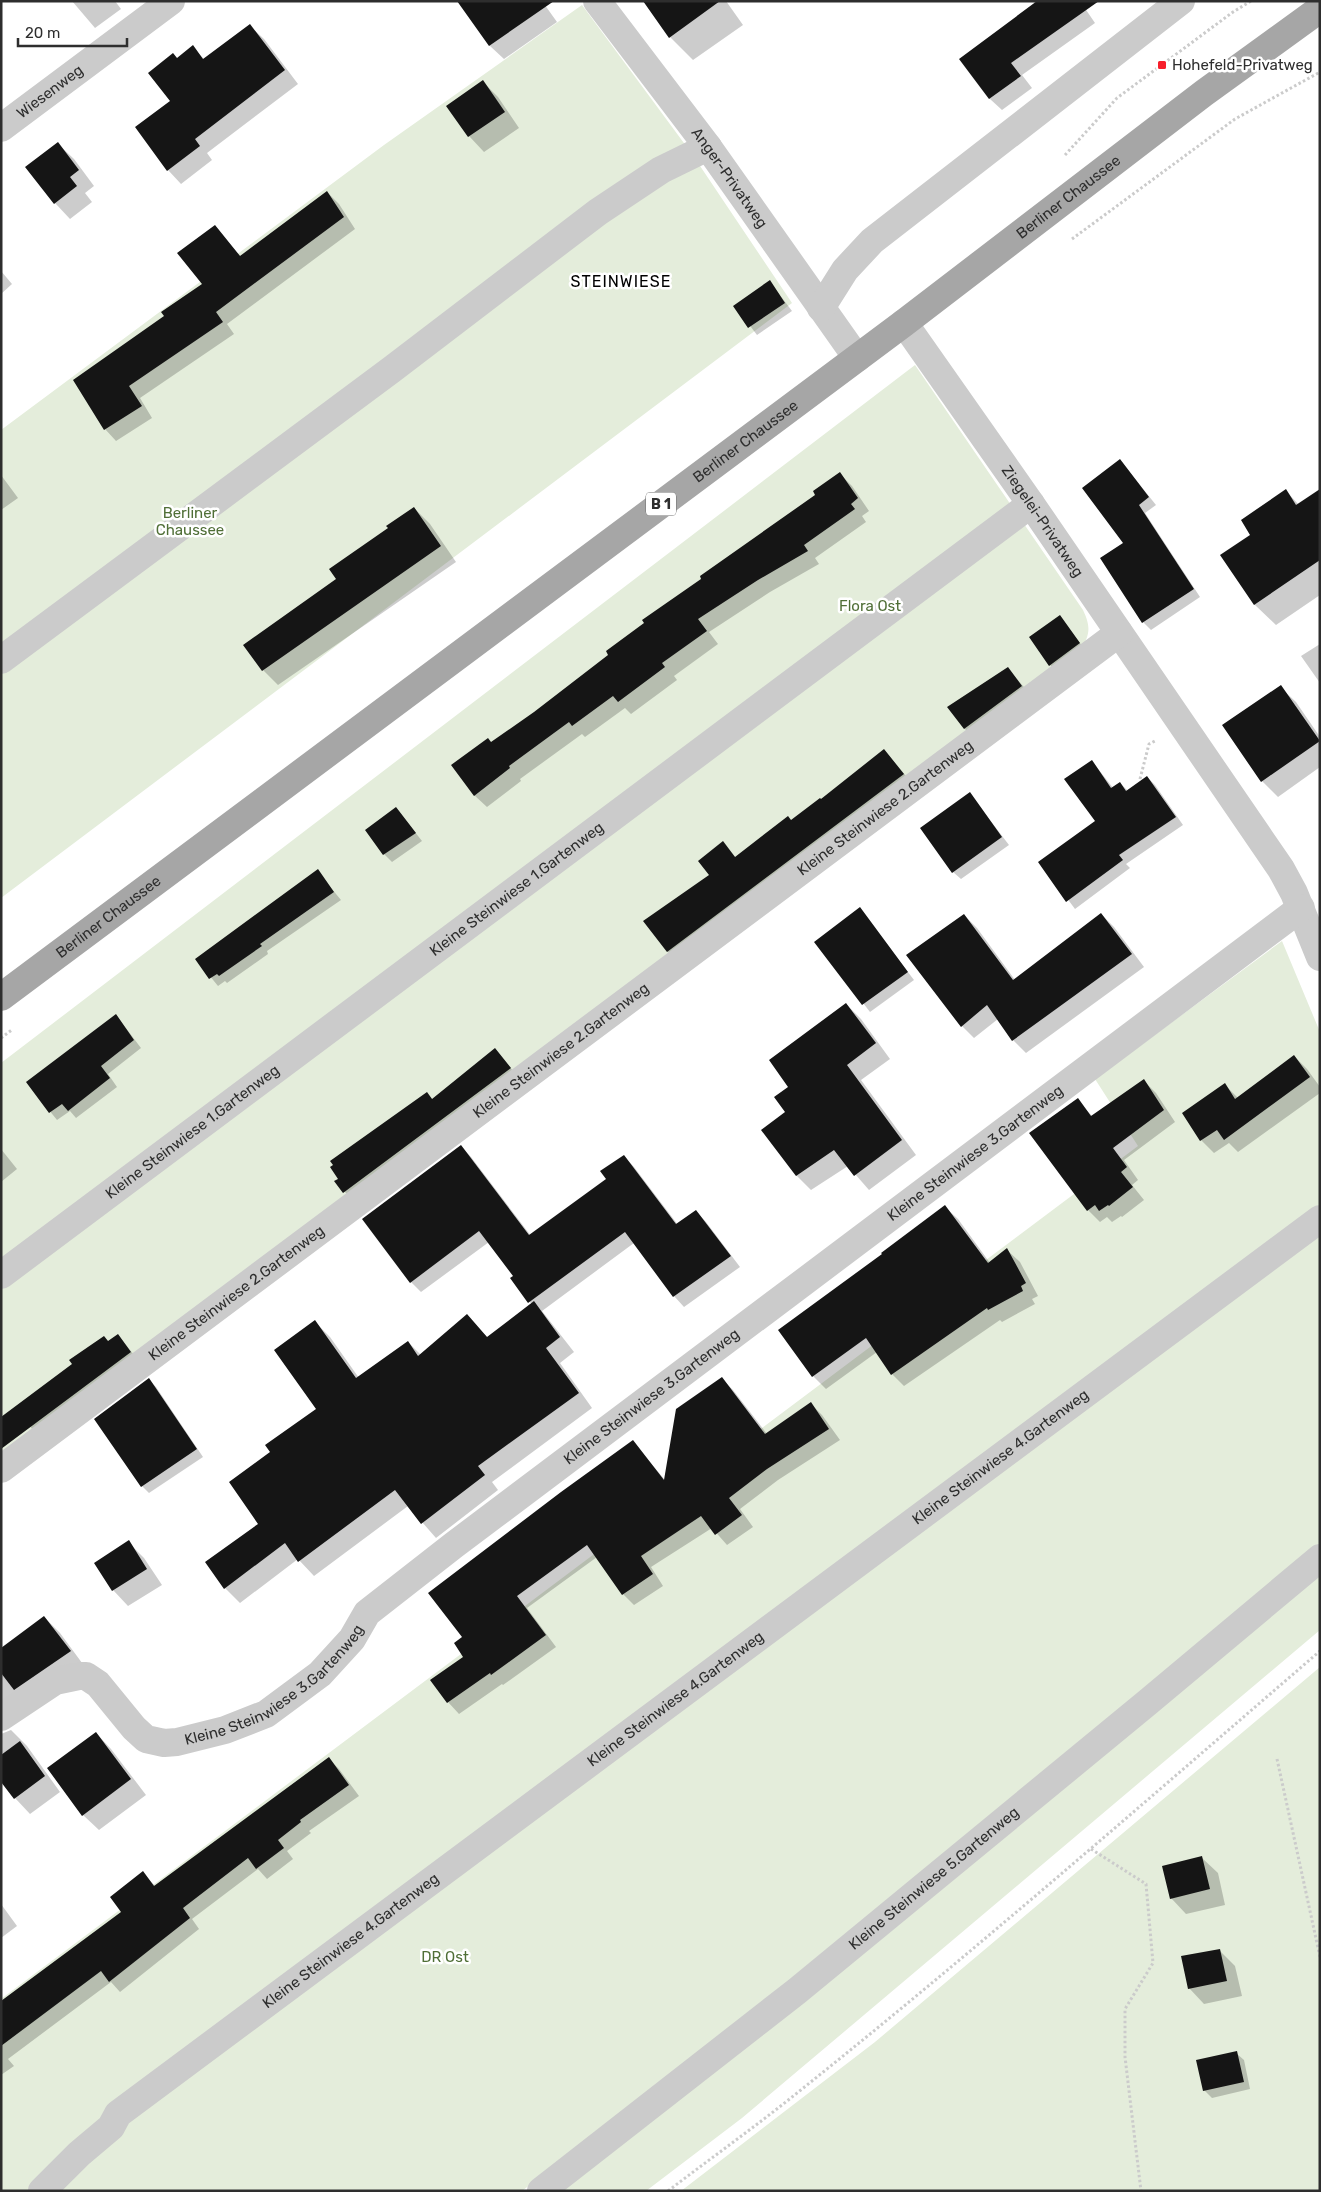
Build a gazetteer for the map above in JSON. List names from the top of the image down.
{
  "streets": {
    "main road": ["Berliner Chaussee", "B 1"],
    "street": [
      "Wiesenweg",
      "Anger-Privatweg",
      "Ziegelei-Privatweg",
      "Kleine Steinwiese 2.Gartenweg",
      "Kleine Steinwiese 1.Gartenweg",
      "Kleine Steinwiese 3.Gartenweg",
      "Kleine Steinwiese 4.Gartenweg",
      "Kleine Steinwiese 5.Gartenweg"
    ]
  },
  "crossings": [
    ["Anger-Privatweg", "Berliner Chaussee"],
    ["Berliner Chaussee", "Ziegelei-Privatweg"],
    ["Ziegelei-Privatweg", "Kleine Steinwiese 2.Gartenweg"],
    ["Ziegelei-Privatweg", "Kleine Steinwiese 1.Gartenweg"],
    ["Ziegelei-Privatweg", "Kleine Steinwiese 3.Gartenweg"]
  ],
  "districts": ["STEINWIESE"],
  "parks": ["Berliner Chaussee", "Flora Ost", "DR Ost"],
  "places": {
    "transit": ["Hohefeld-Privatweg"]
  },
  "scale_bar": "20 m"
}
